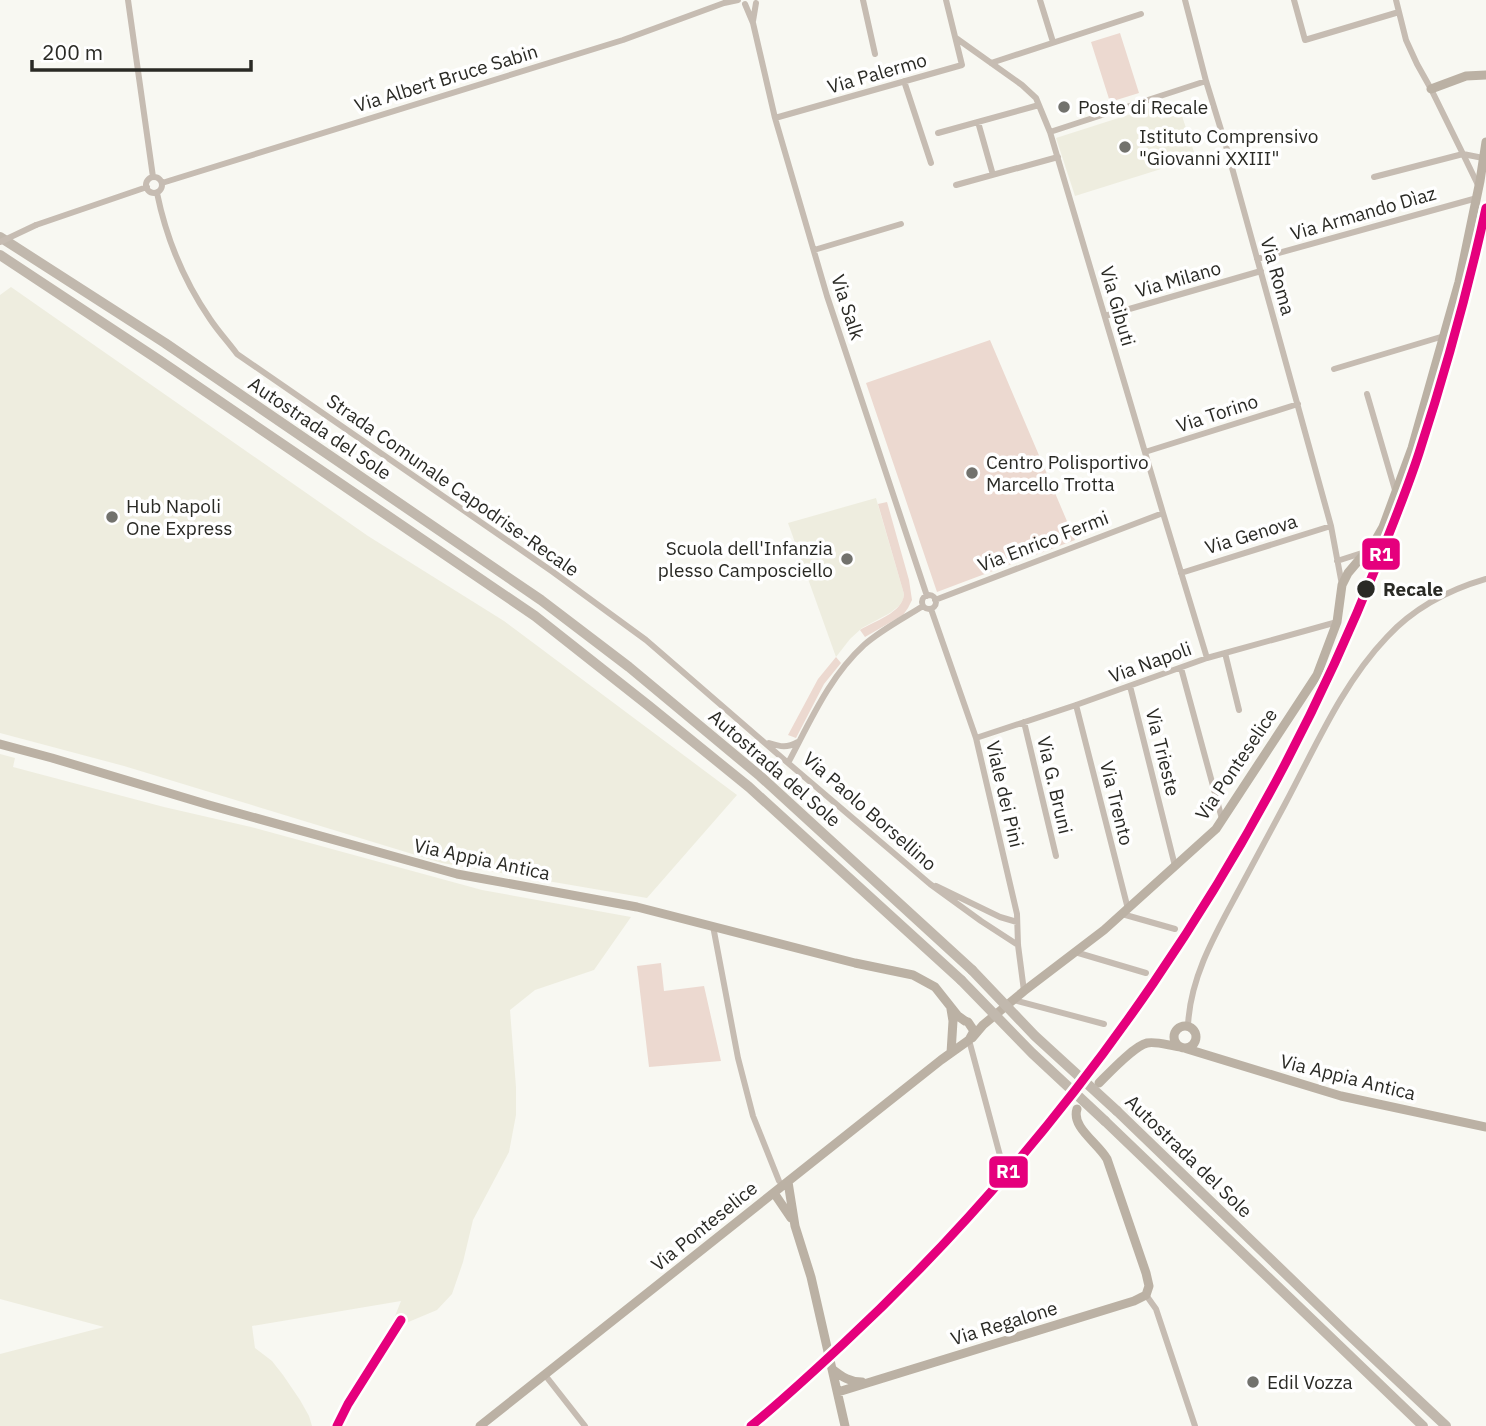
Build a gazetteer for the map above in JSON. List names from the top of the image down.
{
  "streets": {
    "highway": ["Autostrada del Sole"],
    "street": [
      "Via Palermo",
      "Via Albert Bruce Sabin",
      "Via Armando Dìaz",
      "Via Roma",
      "Via Milano",
      "Via Gibuti",
      "Via Salk",
      "Via Torino",
      "Strada Comunale Capodrise-Recale",
      "Via Genova",
      "Via Enrico Fermi",
      "Via Napoli",
      "Via Trieste",
      "Via Ponteselice",
      "Via G. Bruni",
      "Viale dei Pini",
      "Via Trento",
      "Via Paolo Borsellino",
      "Via Appia Antica",
      "Via Regalone"
    ]
  },
  "crossings": [
    ["Via Palermo", "Via Gibuti"],
    ["Via Palermo", "Via Salk"],
    ["Via Albert Bruce Sabin", "Strada Comunale Capodrise-Recale"],
    ["Via Armando Dìaz", "Via Roma"],
    ["Via Armando Dìaz", "Via Ponteselice"],
    ["Via Roma", "Via Milano"],
    ["Via Roma", "Via Torino"],
    ["Via Roma", "Via Genova"],
    ["Via Roma", "Via Ponteselice"],
    ["Via Milano", "Via Gibuti"],
    ["Via Gibuti", "Via Torino"],
    ["Via Gibuti", "Via Genova"],
    ["Via Gibuti", "Via Enrico Fermi"],
    ["Via Gibuti", "Via Napoli"],
    ["Via Salk", "Via Enrico Fermi"],
    ["Via Salk", "Viale dei Pini"],
    ["Via Salk", "Via Paolo Borsellino"],
    ["Strada Comunale Capodrise-Recale", "Via Paolo Borsellino"],
    ["Via Enrico Fermi", "Viale dei Pini"],
    ["Via Enrico Fermi", "Via Paolo Borsellino"],
    ["Via Napoli", "Via Trieste"],
    ["Via Napoli", "Via Ponteselice"],
    ["Via Napoli", "Via G. Bruni"],
    ["Via Napoli", "Viale dei Pini"],
    ["Via Napoli", "Via Trento"],
    ["Via Trieste", "Via Ponteselice"],
    ["Via Ponteselice", "Viale dei Pini"],
    ["Via Ponteselice", "Via Trento"],
    ["Via Ponteselice", "Via Appia Antica"],
    ["Viale dei Pini", "Via Paolo Borsellino"]
  ],
  "places": [
    "Poste di Recale",
    "Istituto Comprensivo \"Giovanni XXIII\"",
    "Centro Polisportivo Marcello Trotta",
    "Hub Napoli One Express",
    "Scuola dell'Infanzia plesso Camposciello",
    "Recale",
    "Edil Vozza"
  ],
  "lines": ["transit line R1"],
  "scale_bar": "200 m"
}
